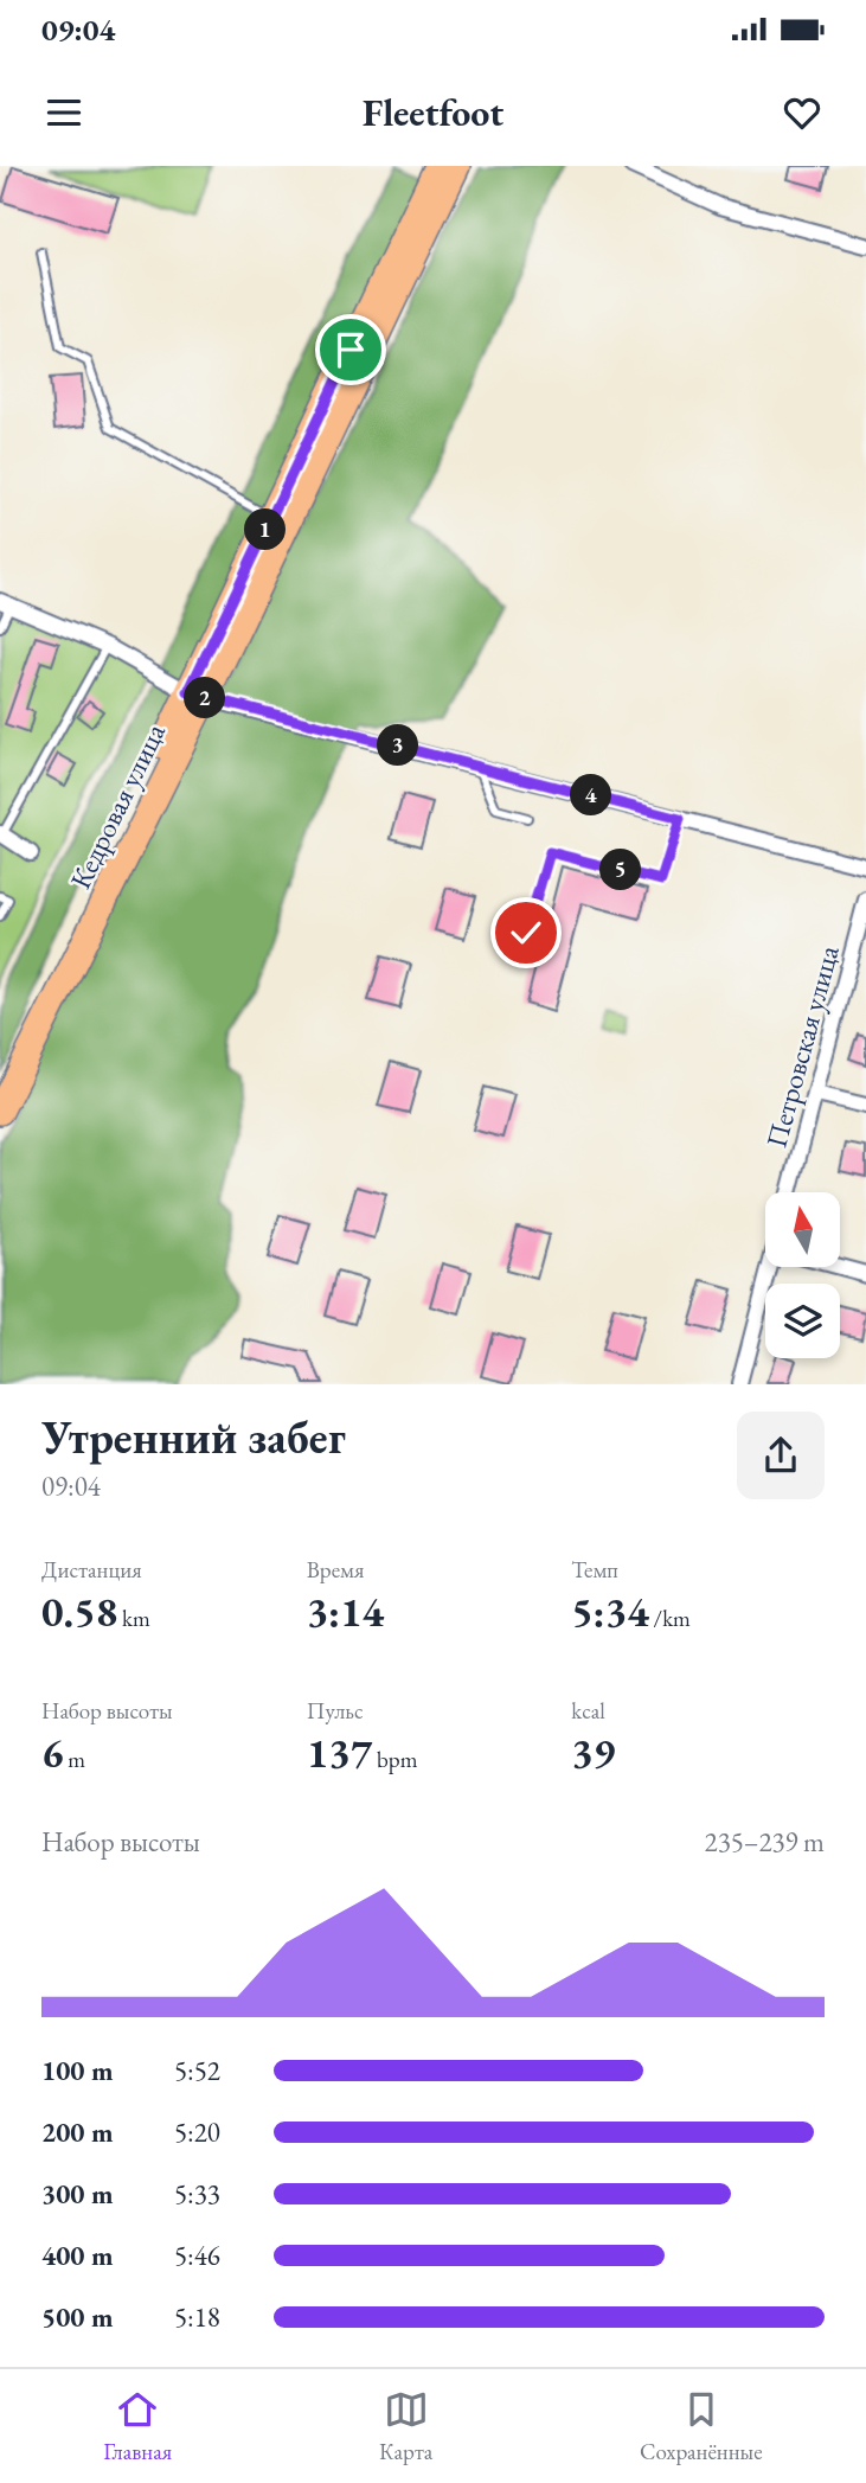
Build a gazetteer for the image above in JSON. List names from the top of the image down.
{
  "streets": {
    "main road": ["Кедровая улица"],
    "street": ["Петровская улица"]
  },
  "north": "top",
  "page": {
    "status": "09:04",
    "header": "Fleetfoot",
    "pins": [
      "1",
      "2",
      "3",
      "4",
      "5"
    ],
    "heading": ["Утренний забег", "09:04"],
    "stats": [
      ["Дистанция", "0.58 km"],
      ["Время", "3:14"],
      ["Темп", "5:34 /km"],
      ["Набор высоты", "6 m"],
      ["Пульс", "137 bpm"],
      ["kcal", "39"]
    ],
    "chart": ["Набор высоты", "235–239 m"],
    "list": [
      {
        "name": "100 m",
        "note": "5:52"
      },
      {
        "name": "200 m",
        "note": "5:20"
      },
      {
        "name": "300 m",
        "note": "5:33"
      },
      {
        "name": "400 m",
        "note": "5:46"
      },
      {
        "name": "500 m",
        "note": "5:18"
      }
    ],
    "tabs": ["Главная", "Карта", "Сохранённые"]
  }
}
